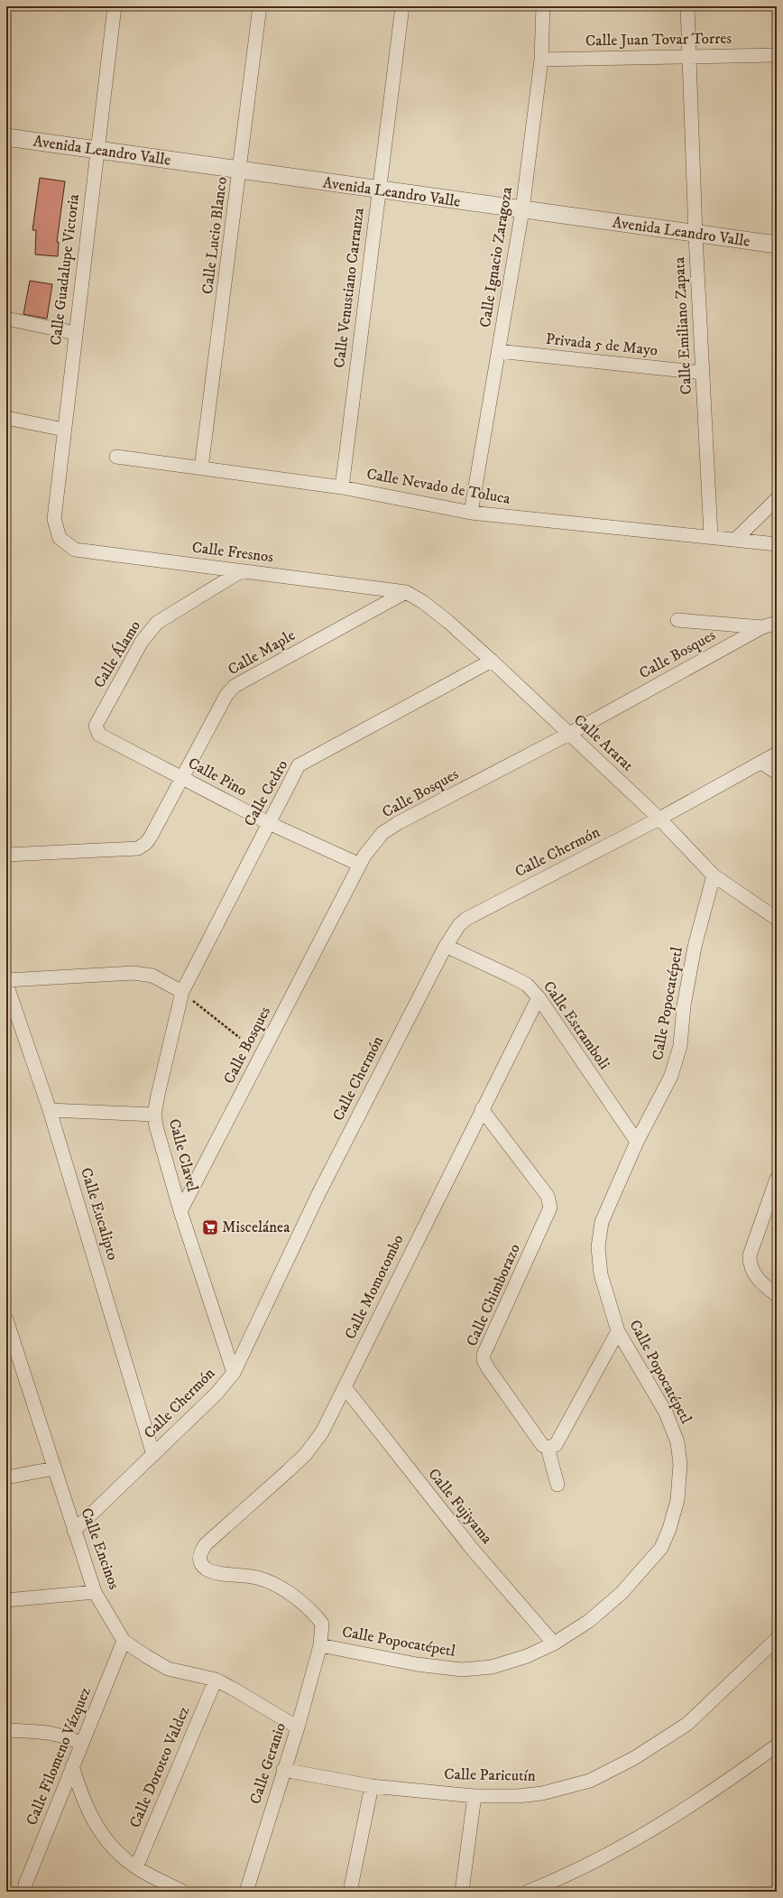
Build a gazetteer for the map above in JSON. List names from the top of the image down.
{
  "streets": {
    "street": [
      "Calle Juan Tovar Torres",
      "Avenida Leandro Valle",
      "Calle Lucio Blanco",
      "Calle Ignacio Zaragoza",
      "Calle Guadalupe Victoria",
      "Calle Venustiano Carranza",
      "Calle Emiliano Zapata",
      "Privada 5 de Mayo",
      "Calle Nevado de Toluca",
      "Calle Fresnos",
      "Calle Maple",
      "Calle Álamo",
      "Calle Bosques",
      "Calle Ararat",
      "Calle Pino",
      "Calle Cedro",
      "Calle Chermón",
      "Calle Popocatépetl",
      "Calle Estramboli",
      "Calle Clavel",
      "Calle Eucalipto",
      "Calle Momotombo",
      "Calle Chimborazo",
      "Calle Fujiyama",
      "Calle Encinos",
      "Calle Filomeno Vázquez",
      "Calle Geranio",
      "Calle Doroteo Valdez",
      "Calle Paricutín"
    ]
  },
  "crossings": [
    ["Calle Juan Tovar Torres", "Calle Ignacio Zaragoza"],
    ["Calle Juan Tovar Torres", "Calle Emiliano Zapata"],
    ["Avenida Leandro Valle", "Calle Lucio Blanco"],
    ["Avenida Leandro Valle", "Calle Ignacio Zaragoza"],
    ["Avenida Leandro Valle", "Calle Guadalupe Victoria"],
    ["Avenida Leandro Valle", "Calle Venustiano Carranza"],
    ["Avenida Leandro Valle", "Calle Emiliano Zapata"],
    ["Calle Lucio Blanco", "Calle Nevado de Toluca"],
    ["Calle Ignacio Zaragoza", "Privada 5 de Mayo"],
    ["Calle Ignacio Zaragoza", "Calle Nevado de Toluca"],
    ["Calle Guadalupe Victoria", "Calle Fresnos"],
    ["Calle Venustiano Carranza", "Calle Nevado de Toluca"],
    ["Calle Emiliano Zapata", "Privada 5 de Mayo"],
    ["Calle Emiliano Zapata", "Calle Nevado de Toluca"],
    ["Calle Fresnos", "Calle Maple"],
    ["Calle Fresnos", "Calle Álamo"],
    ["Calle Fresnos", "Calle Ararat"],
    ["Calle Maple", "Calle Ararat"],
    ["Calle Maple", "Calle Pino"],
    ["Calle Álamo", "Calle Pino"],
    ["Calle Bosques", "Calle Ararat"],
    ["Calle Bosques", "Calle Pino"],
    ["Calle Bosques", "Calle Clavel"],
    ["Calle Ararat", "Calle Cedro"],
    ["Calle Ararat", "Calle Chermón"],
    ["Calle Ararat", "Calle Popocatépetl"],
    ["Calle Pino", "Calle Cedro"],
    ["Calle Cedro", "Calle Clavel"],
    ["Calle Chermón", "Calle Estramboli"],
    ["Calle Chermón", "Calle Clavel"],
    ["Calle Chermón", "Calle Eucalipto"],
    ["Calle Chermón", "Calle Encinos"],
    ["Calle Popocatépetl", "Calle Estramboli"],
    ["Calle Popocatépetl", "Calle Momotombo"],
    ["Calle Popocatépetl", "Calle Fujiyama"],
    ["Calle Popocatépetl", "Calle Geranio"],
    ["Calle Estramboli", "Calle Momotombo"],
    ["Calle Momotombo", "Calle Chimborazo"],
    ["Calle Momotombo", "Calle Fujiyama"],
    ["Calle Encinos", "Calle Filomeno Vázquez"],
    ["Calle Encinos", "Calle Geranio"],
    ["Calle Encinos", "Calle Doroteo Valdez"],
    ["Calle Geranio", "Calle Paricutín"]
  ],
  "places": {
    "supermarket": ["Miscelánea"]
  }
}
